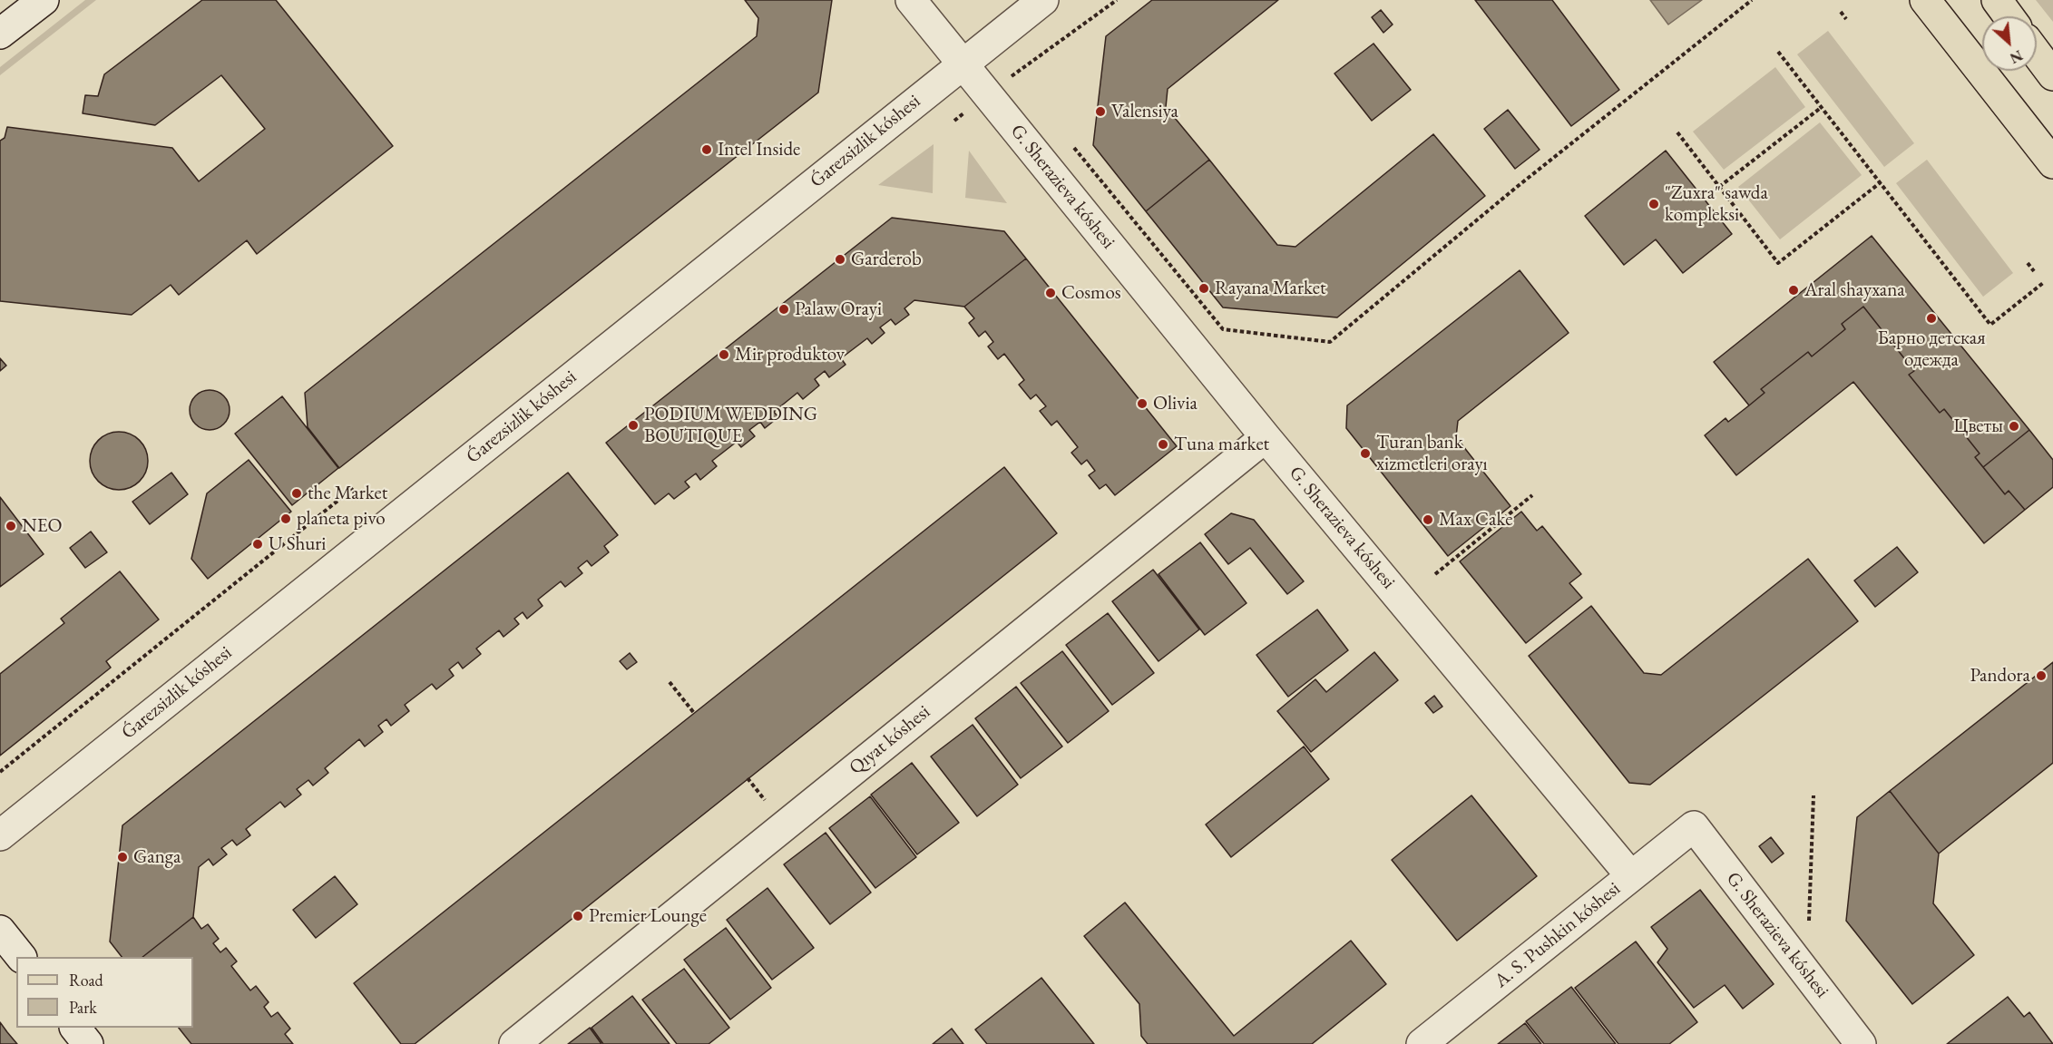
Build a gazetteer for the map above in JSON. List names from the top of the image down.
{
  "streets": {
    "street": [
      "Ǵarezsizlik kóshesi",
      "G. Sherazieva kóshesi",
      "Qıyat kóshesi",
      "A. S. Pushkin kóshesi"
    ]
  },
  "crossings": [
    ["Ǵarezsizlik kóshesi", "G. Sherazieva kóshesi"],
    ["G. Sherazieva kóshesi", "Qıyat kóshesi"],
    ["G. Sherazieva kóshesi", "A. S. Pushkin kóshesi"]
  ],
  "places": [
    "Valensiya",
    "Intel Inside",
    "\"Zuxra\" sawda kompleksi",
    "Garderob",
    "Rayana Market",
    "Aral shayxana",
    "Cosmos",
    "Palaw Orayi",
    "Барно детская одежда",
    "Mir produktov",
    "Olivia",
    "PODIUM WEDDING BOUTIQUE",
    "Цветы",
    "Tuna market",
    "Turan bank xizmetleri orayı",
    "the Market",
    "planeta pivo",
    "Max Cake",
    "NEO",
    "U Shuri",
    "Pandora",
    "Ganga",
    "Premier Lounge"
  ],
  "legend": ["Road", "Park"],
  "north": "bottom right"
}
